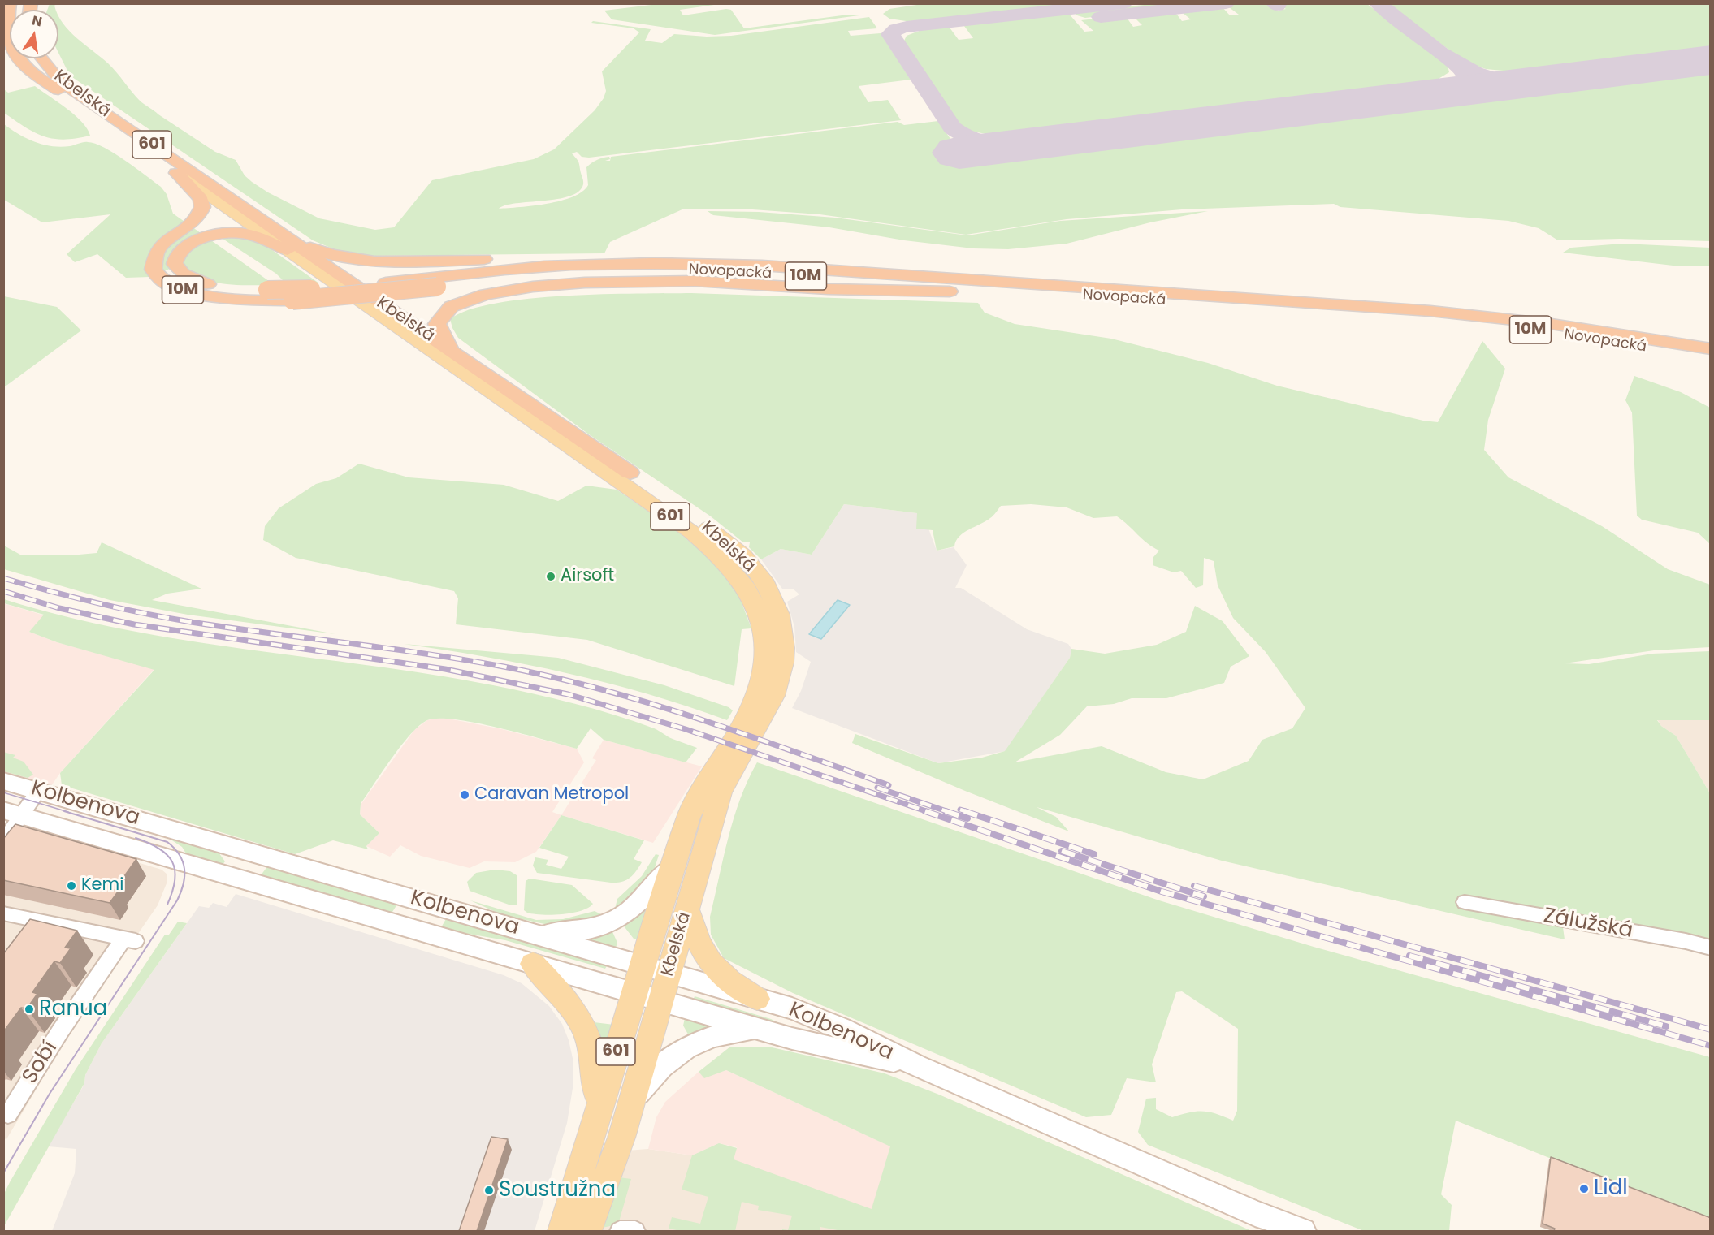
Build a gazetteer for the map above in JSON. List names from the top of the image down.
{
  "streets": {
    "highway": [
      "Kbelská",
      "601",
      "Novopacká",
      "10M"
    ],
    "main road": ["Kolbenova"],
    "street": ["Zálužská", "Sobí"]
  },
  "crossings": [
    ["Kbelská", "Novopacká"],
    ["Kbelská", "10M"],
    ["Kbelská", "Kolbenova"],
    ["Novopacká", "10M"]
  ],
  "places": [
    "Airsoft",
    "Caravan Metropol",
    "Kemi",
    "Ranua",
    "Lidl",
    "Soustružna"
  ],
  "north": "top"
}
